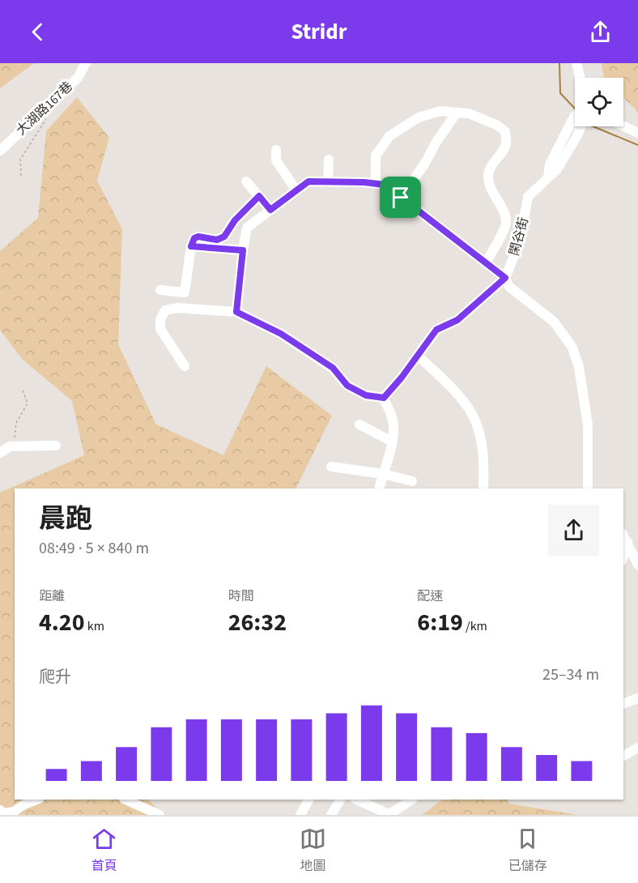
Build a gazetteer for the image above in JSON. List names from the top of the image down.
{
  "streets": {
    "street": ["大湖路167巷", "閑谷街"]
  },
  "page": {
    "header": "Stridr",
    "heading": ["晨跑", "08:49 · 5 × 840 m"],
    "stats": [
      ["距離", "4.20 km"],
      ["時間", "26:32"],
      ["配速", "6:19 /km"]
    ],
    "chart": ["爬升", "25–34 m"],
    "tabs": ["首頁", "地圖", "已儲存"]
  }
}
